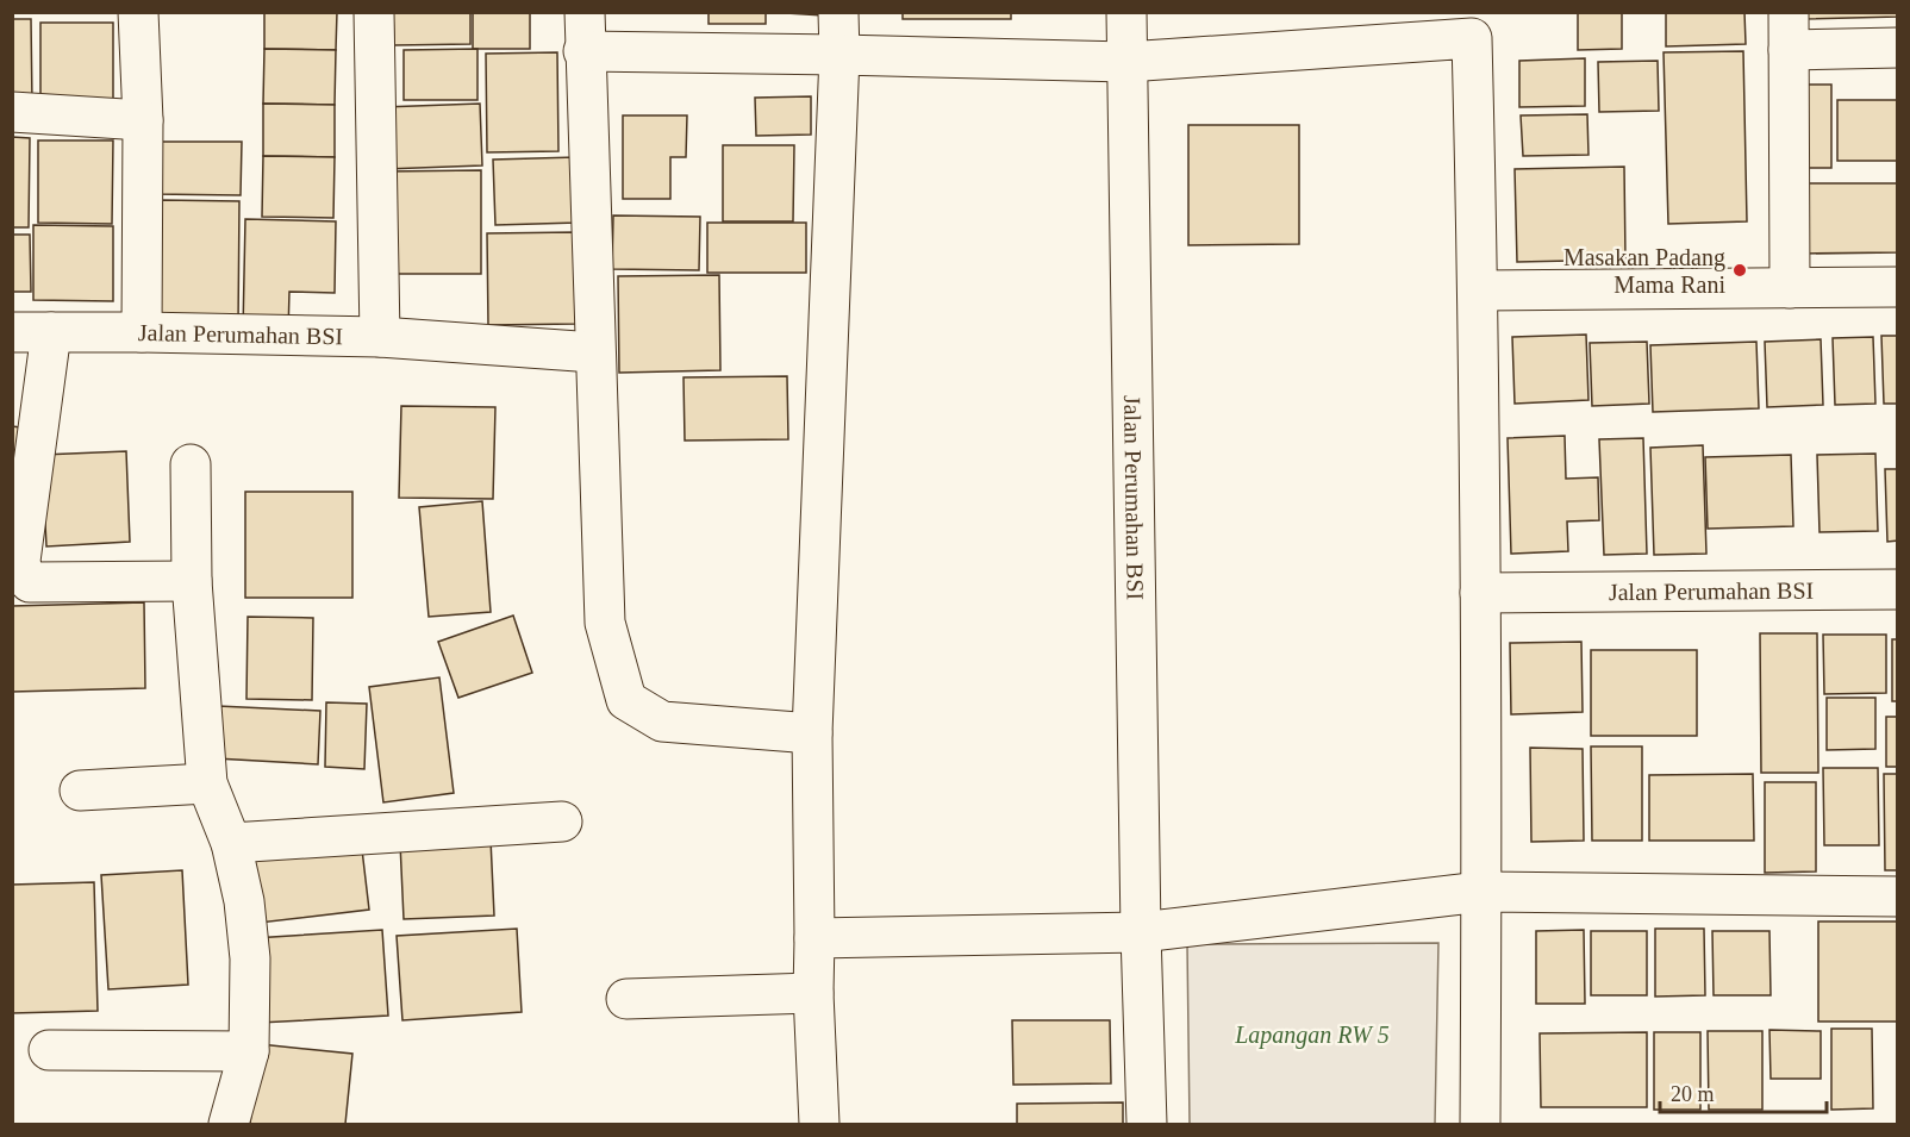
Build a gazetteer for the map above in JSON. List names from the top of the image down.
{
  "streets": {
    "street": ["Jalan Perumahan BSI"]
  },
  "parks": ["Lapangan RW 5"],
  "places": ["Masakan Padang Mama Rani"],
  "scale_bar": "20 m"
}
